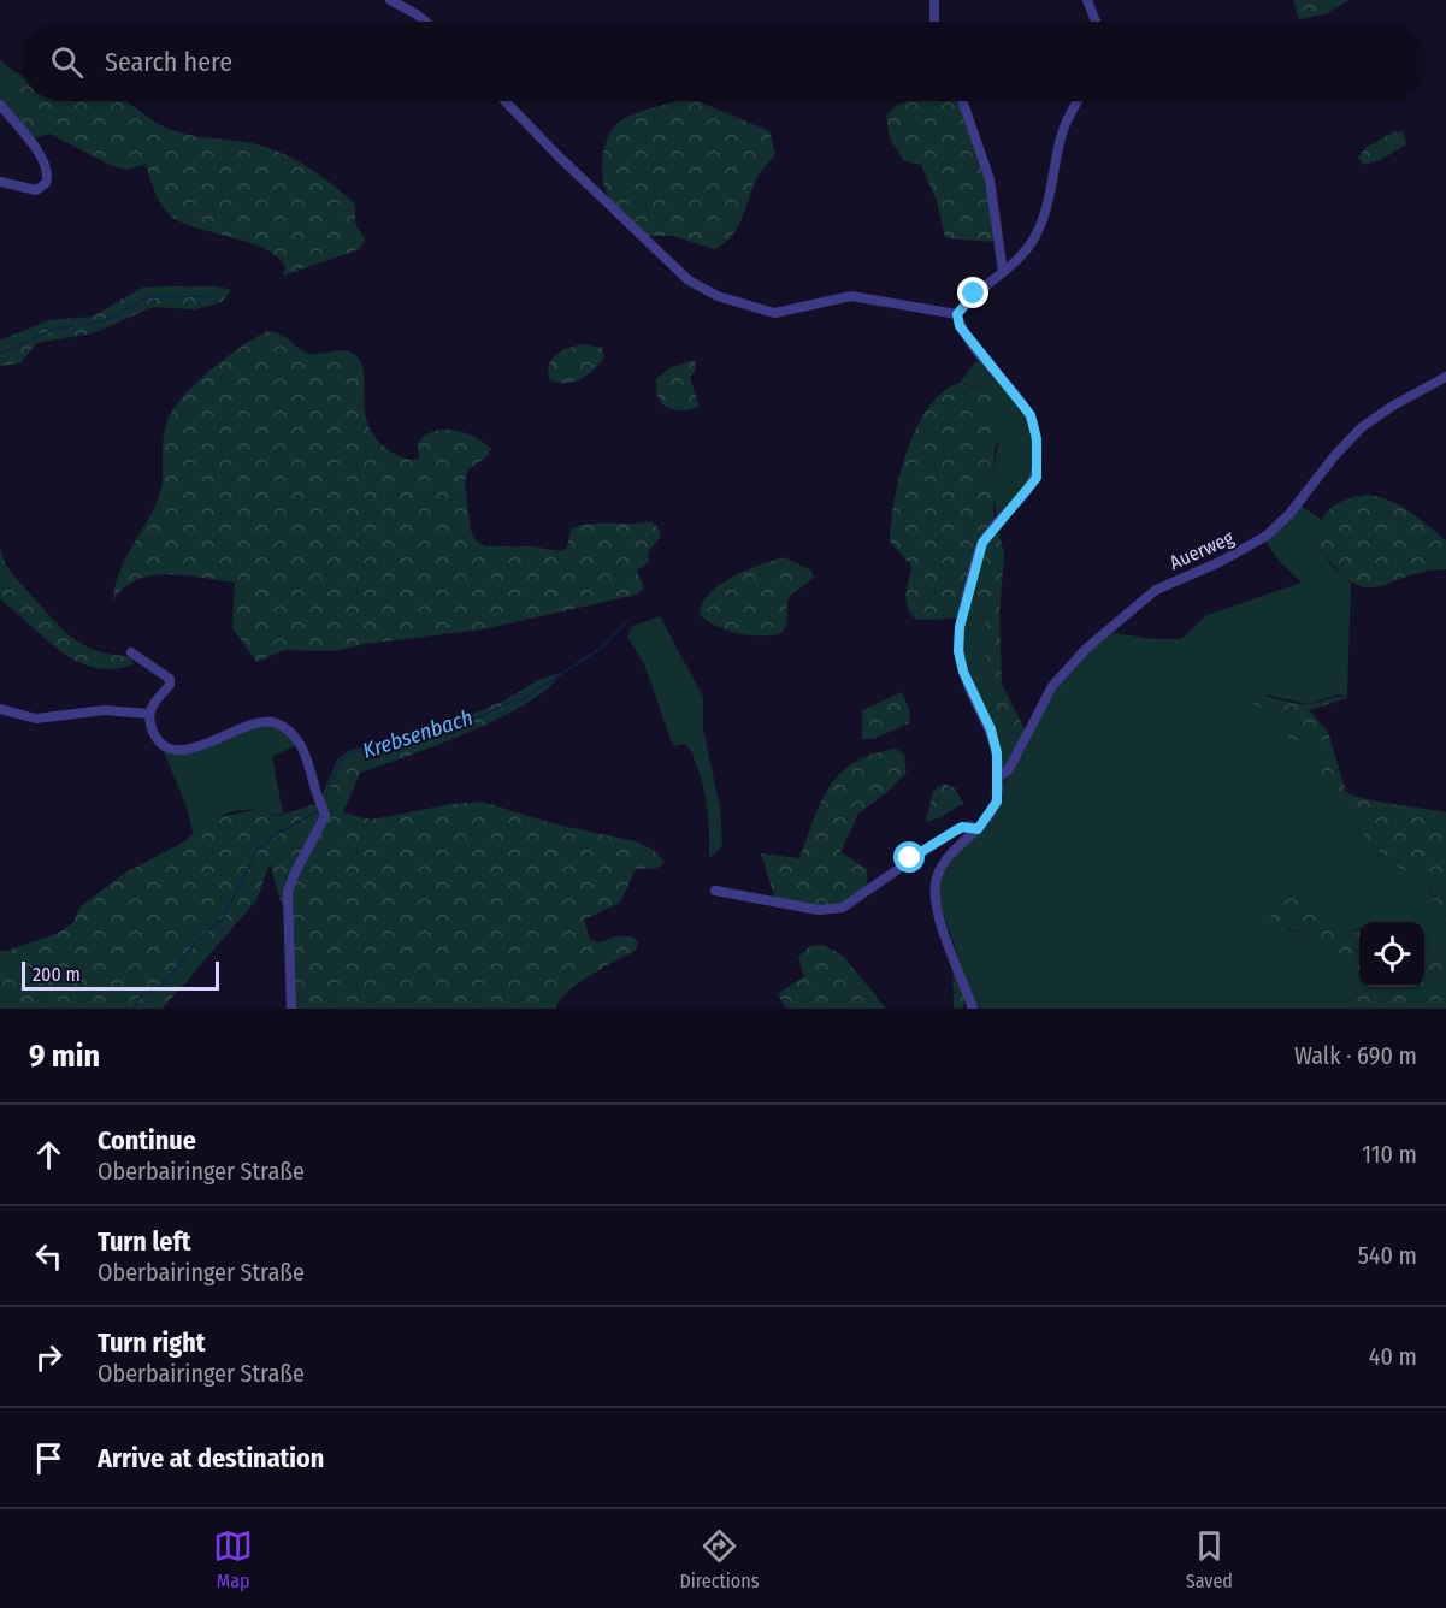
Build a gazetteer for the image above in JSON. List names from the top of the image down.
{
  "streets": {
    "street": ["Auerweg"]
  },
  "water": ["Krebsenbach"],
  "scale_bar": "200 m",
  "page": {
    "search": "Search here",
    "scale": "200 m",
    "heading": ["9 min", "Walk · 690 m"],
    "list": [
      ["Continue", "Oberbairinger Straße", "110 m"],
      ["Turn left", "Oberbairinger Straße", "540 m"],
      ["Turn right", "Oberbairinger Straße", "40 m"],
      "Arrive at destination"
    ],
    "nav": ["Map", "Directions", "Saved"]
  }
}
